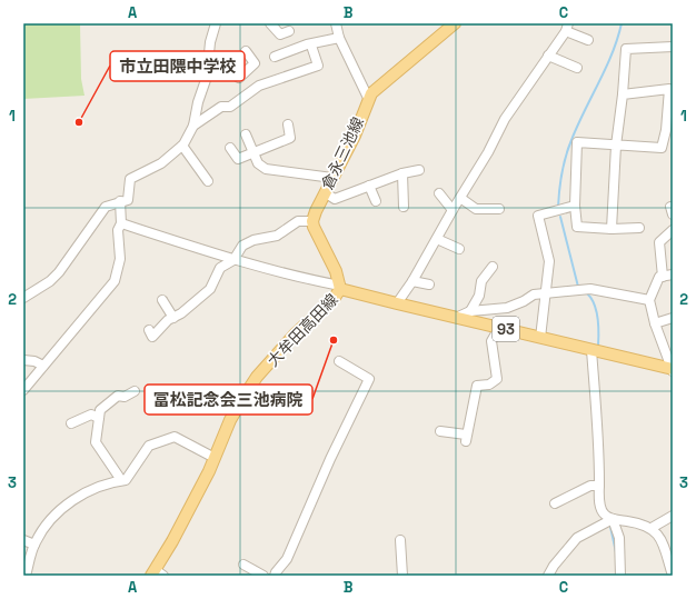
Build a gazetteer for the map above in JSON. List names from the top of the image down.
{
  "streets": {
    "main road": ["倉永三池線", "93", "大牟田高田線"]
  },
  "places": ["市立田隈中学校", "冨松記念会三池病院"],
  "grid": {
    "columns": ["A", "B", "C"],
    "rows": ["1", "2", "3"]
  }
}
